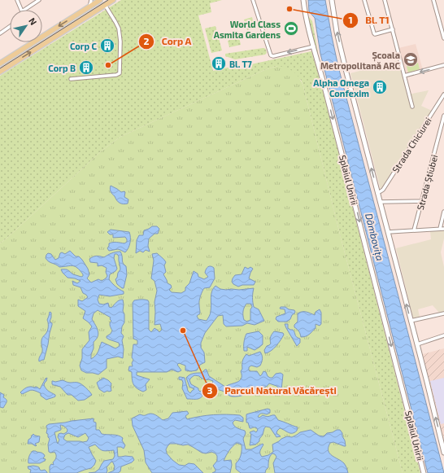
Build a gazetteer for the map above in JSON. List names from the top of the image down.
{
  "streets": {
    "main road": ["Splaiul Unirii"],
    "street": ["Strada Chiciurei", "Strada Știubei"]
  },
  "water": ["Dâmbovița"],
  "places": {
    "other": ["Bl. T1", "Corp A", "Parcul Natural Văcărești"],
    "sports": ["World Class Asmita Gardens"],
    "building": [
      "Corp C",
      "Bl. T7",
      "Corp B",
      "Alpha Omega Confexim"
    ],
    "school or university": ["Școala Metropolitană ARC"]
  },
  "north": "top right"
}
